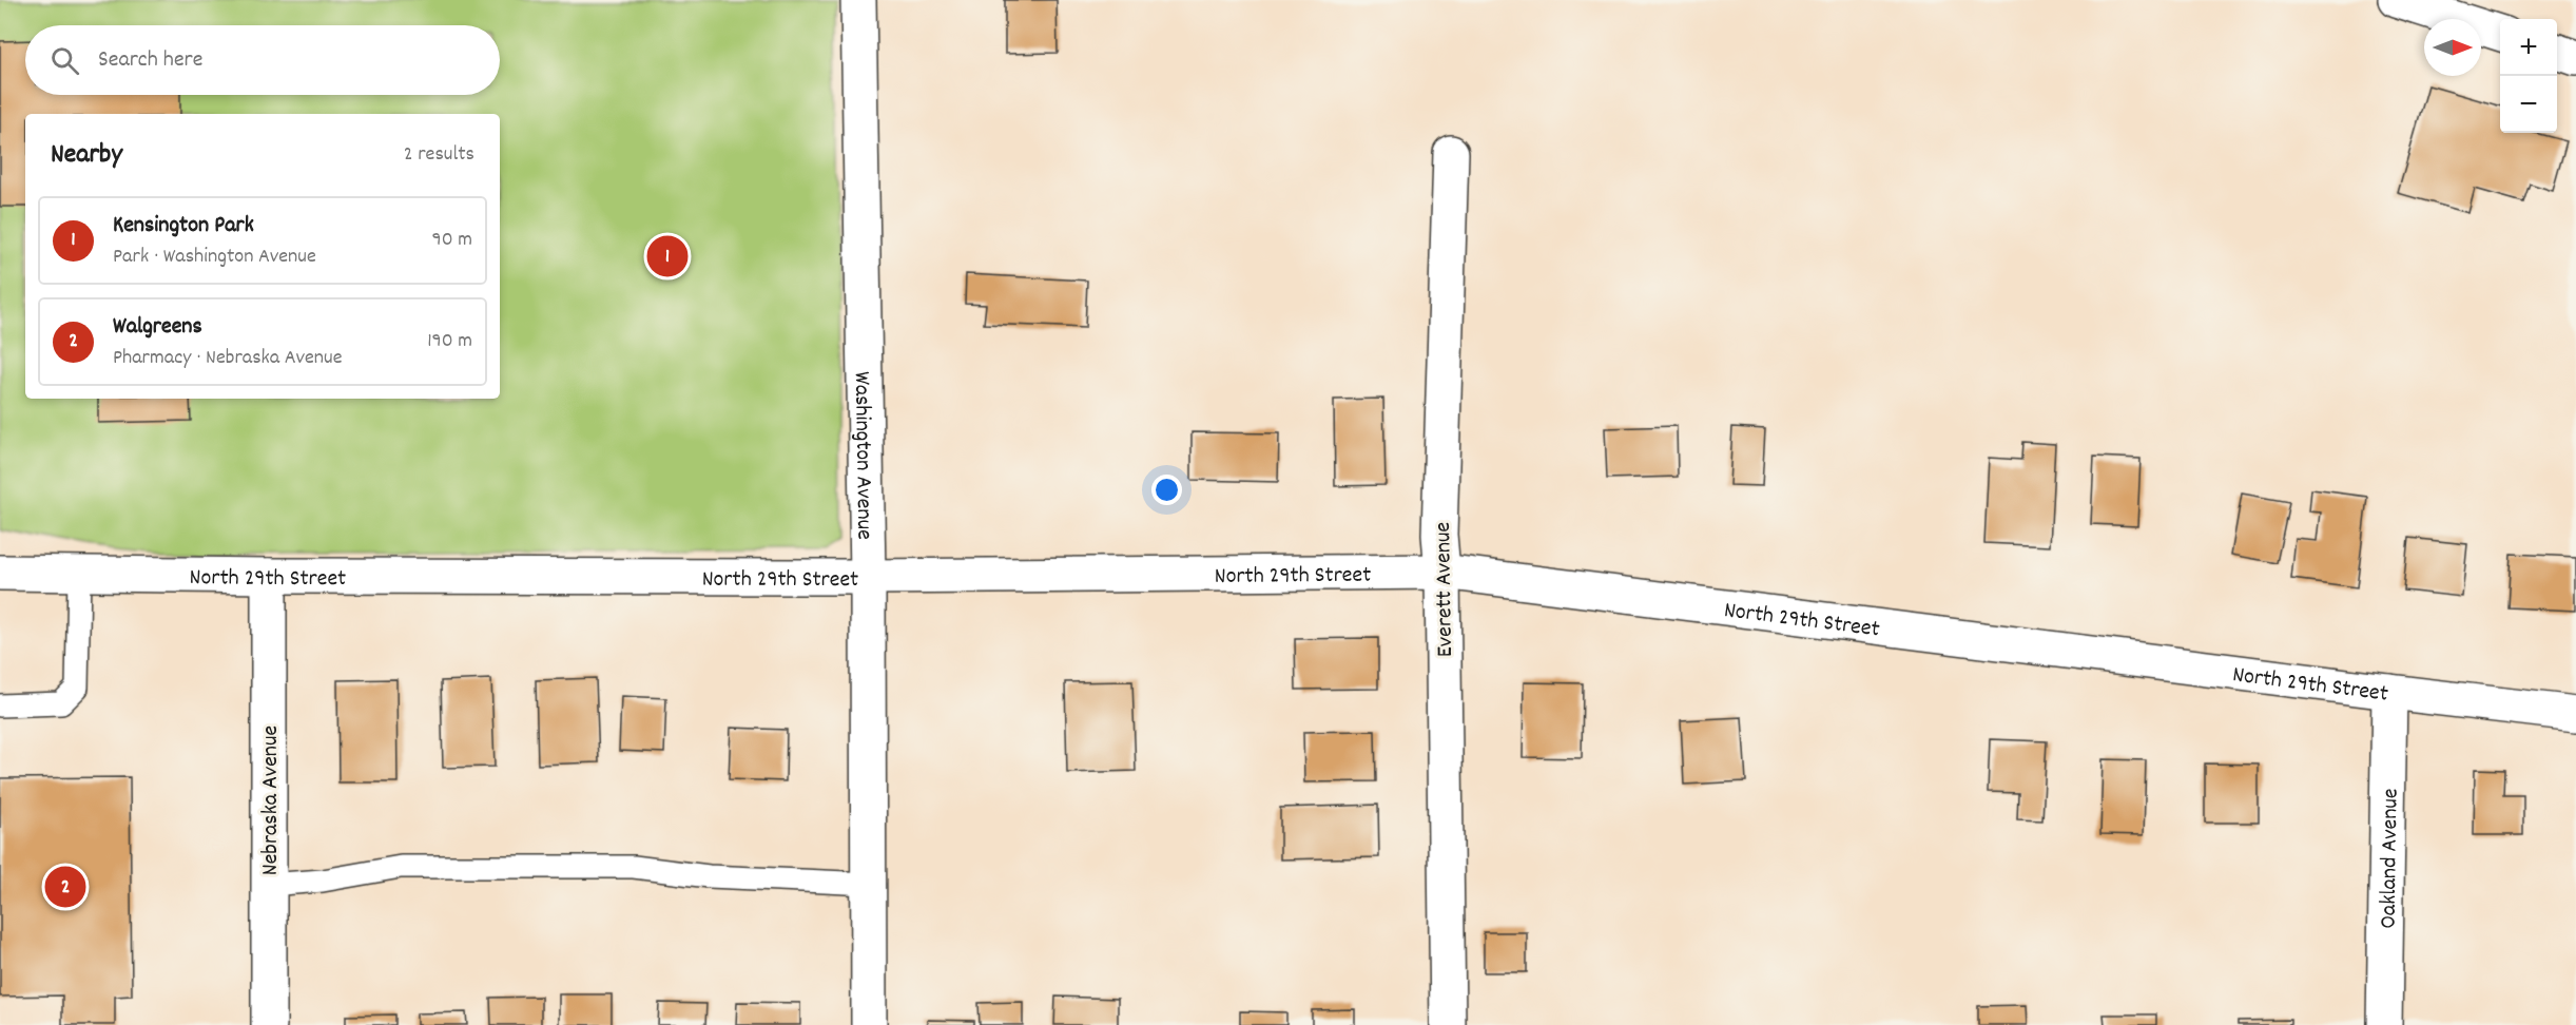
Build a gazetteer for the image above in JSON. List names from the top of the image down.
{
  "streets": {
    "street": [
      "Washington Avenue",
      "North 29th Street",
      "Everett Avenue",
      "Nebraska Avenue",
      "Oakland Avenue"
    ]
  },
  "crossings": [
    ["Washington Avenue", "North 29th Street"],
    ["North 29th Street", "Everett Avenue"],
    ["North 29th Street", "Nebraska Avenue"],
    ["North 29th Street", "Oakland Avenue"]
  ],
  "north": "right",
  "page": {
    "map_buttons": ["+", "−"],
    "search": "Search here",
    "heading": ["Nearby", "2 results"],
    "list": [
      {
        "mark": "1",
        "name": "Kensington Park",
        "note": "Park · Washington Avenue",
        "value": "90 m"
      },
      {
        "mark": "2",
        "name": "Walgreens",
        "note": "Pharmacy · Nebraska Avenue",
        "value": "190 m"
      }
    ],
    "pins": ["1", "2"]
  }
}
